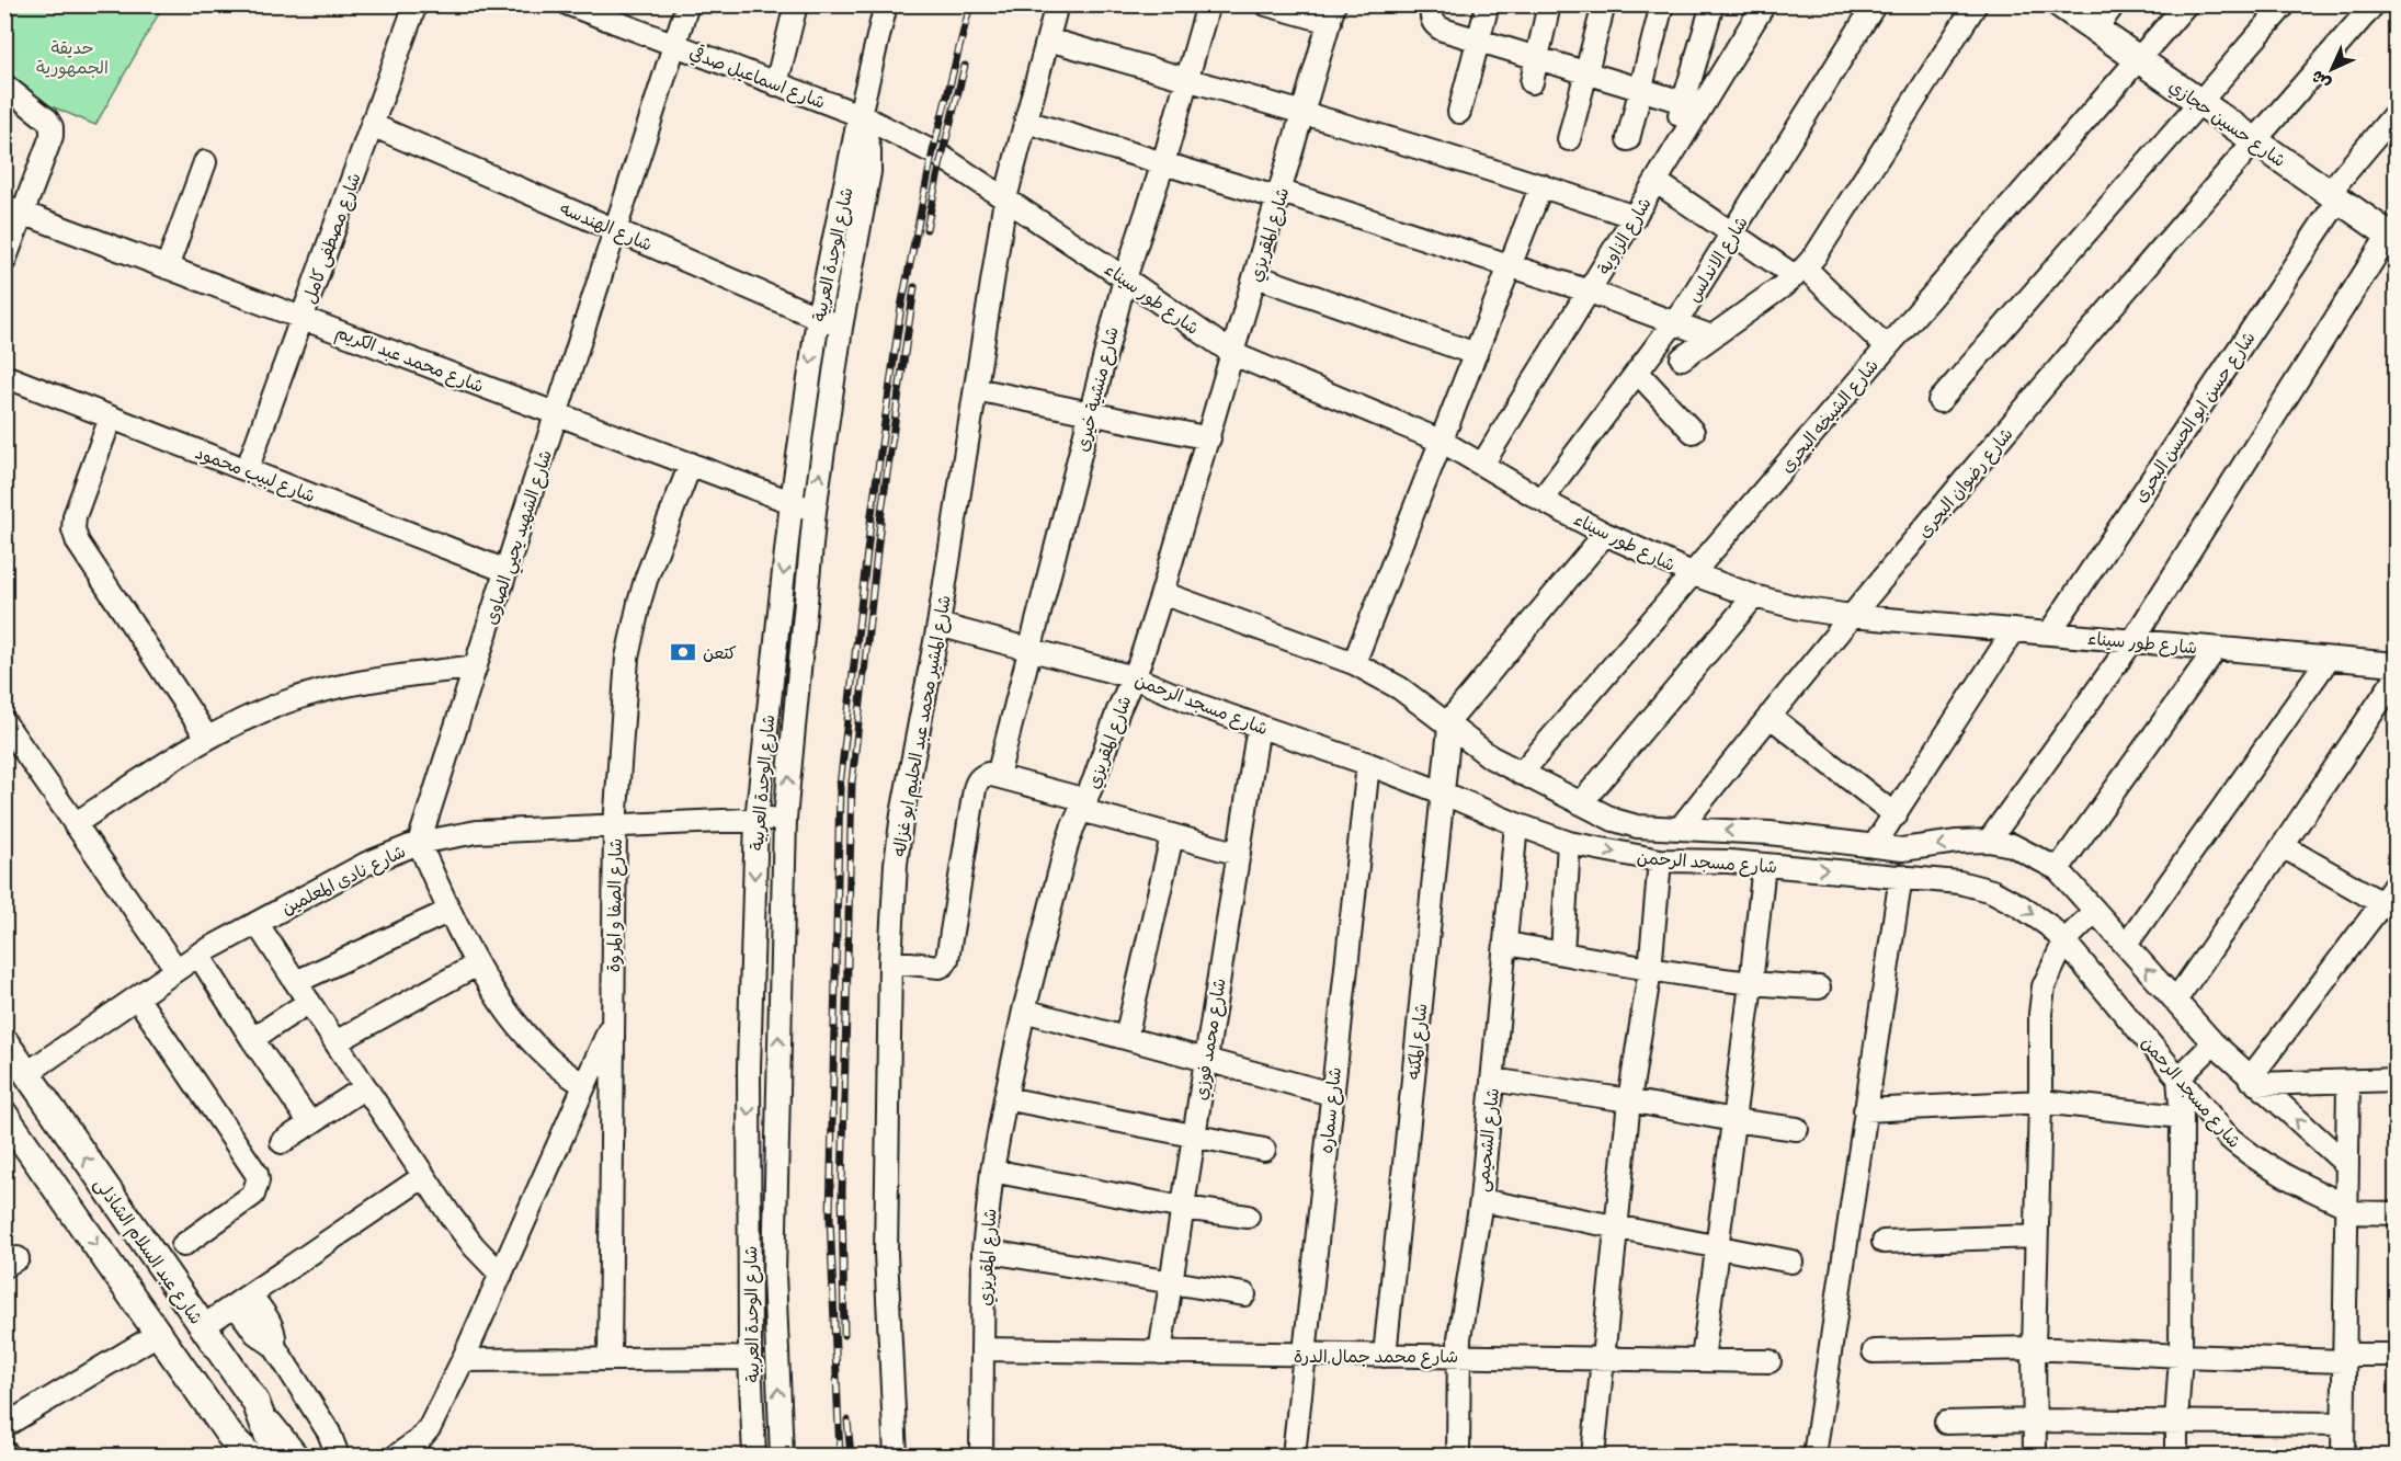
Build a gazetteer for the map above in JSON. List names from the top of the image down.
{
  "streets": {
    "main road": ["شارع حسين حجازي", "شارع عبد السلام الشاذلى"],
    "street": [
      "شارع اسماعيل صدقي",
      "شارع الهندسه",
      "شارع المقريزي",
      "شارع الزاوية",
      "شارع مصطفى كامل",
      "شارع الوحدة العربية",
      "شارع الاندلس",
      "شارع طور سيناء",
      "شارع محمد عبد الكريم",
      "شارع منشية خيرى",
      "شارع الشيخه البحرى",
      "شارع حسن ابو الحسن البحرى",
      "شارع لبيب محمود",
      "شارع رضوان البحرى",
      "شارع الشهيد يحيي الصاوى",
      "شارع مسجد الرحمن",
      "شارع المشير محمد عبد الحليم ابو غزاله",
      "شارع نادى المعلمين",
      "شارع الصفا و المروة",
      "شارع محمد فوزي",
      "شارع المكنه",
      "شارع سماره",
      "شارع الشحيمى",
      "شارع محمد جمال الدرة"
    ]
  },
  "crossings": [
    ["شارع اسماعيل صدقي", "شارع الوحدة العربية"],
    ["شارع اسماعيل صدقي", "شارع طور سيناء"],
    ["شارع اسماعيل صدقي", "شارع الشهيد يحيي الصاوى"],
    ["شارع حسين حجازي", "شارع الشيخه البحرى"],
    ["شارع حسين حجازي", "شارع حسن ابو الحسن البحرى"],
    ["شارع حسين حجازي", "شارع رضوان البحرى"],
    ["شارع الهندسه", "شارع مصطفى كامل"],
    ["شارع الهندسه", "شارع الوحدة العربية"],
    ["شارع الهندسه", "شارع الشهيد يحيي الصاوى"],
    ["شارع المقريزي", "شارع طور سيناء"],
    ["شارع المقريزي", "شارع مسجد الرحمن"],
    ["شارع المقريزي", "شارع محمد جمال الدرة"],
    ["شارع الزاوية", "شارع طور سيناء"],
    ["شارع مصطفى كامل", "شارع محمد عبد الكريم"],
    ["شارع مصطفى كامل", "شارع لبيب محمود"],
    ["شارع الوحدة العربية", "شارع محمد عبد الكريم"],
    ["شارع الوحدة العربية", "شارع نادى المعلمين"],
    ["شارع الاندلس", "شارع طور سيناء"],
    ["شارع طور سيناء", "شارع منشية خيرى"],
    ["شارع طور سيناء", "شارع الشيخه البحرى"],
    ["شارع طور سيناء", "شارع حسن ابو الحسن البحرى"],
    ["شارع طور سيناء", "شارع رضوان البحرى"],
    ["شارع طور سيناء", "شارع المشير محمد عبد الحليم ابو غزاله"],
    ["شارع محمد عبد الكريم", "شارع الشهيد يحيي الصاوى"],
    ["شارع محمد عبد الكريم", "شارع الصفا و المروة"],
    ["شارع منشية خيرى", "شارع مسجد الرحمن"],
    ["شارع الشيخه البحرى", "شارع مسجد الرحمن"],
    ["شارع لبيب محمود", "شارع الشهيد يحيي الصاوى"],
    ["شارع رضوان البحرى", "شارع مسجد الرحمن"],
    ["شارع الشهيد يحيي الصاوى", "شارع نادى المعلمين"],
    ["شارع مسجد الرحمن", "شارع المشير محمد عبد الحليم ابو غزاله"],
    ["شارع مسجد الرحمن", "شارع محمد فوزي"],
    ["شارع مسجد الرحمن", "شارع المكنه"],
    ["شارع مسجد الرحمن", "شارع سماره"],
    ["شارع مسجد الرحمن", "شارع الشحيمى"],
    ["شارع نادى المعلمين", "شارع الصفا و المروة"],
    ["شارع نادى المعلمين", "شارع عبد السلام الشاذلى"],
    ["شارع محمد فوزي", "شارع محمد جمال الدرة"],
    ["شارع المكنه", "شارع محمد جمال الدرة"],
    ["شارع سماره", "شارع محمد جمال الدرة"],
    ["شارع الشحيمى", "شارع محمد جمال الدرة"]
  ],
  "parks": ["حديقة الجمهورية"],
  "places": {
    "bank": ["كتعن"]
  },
  "north": "bottom left"
}
